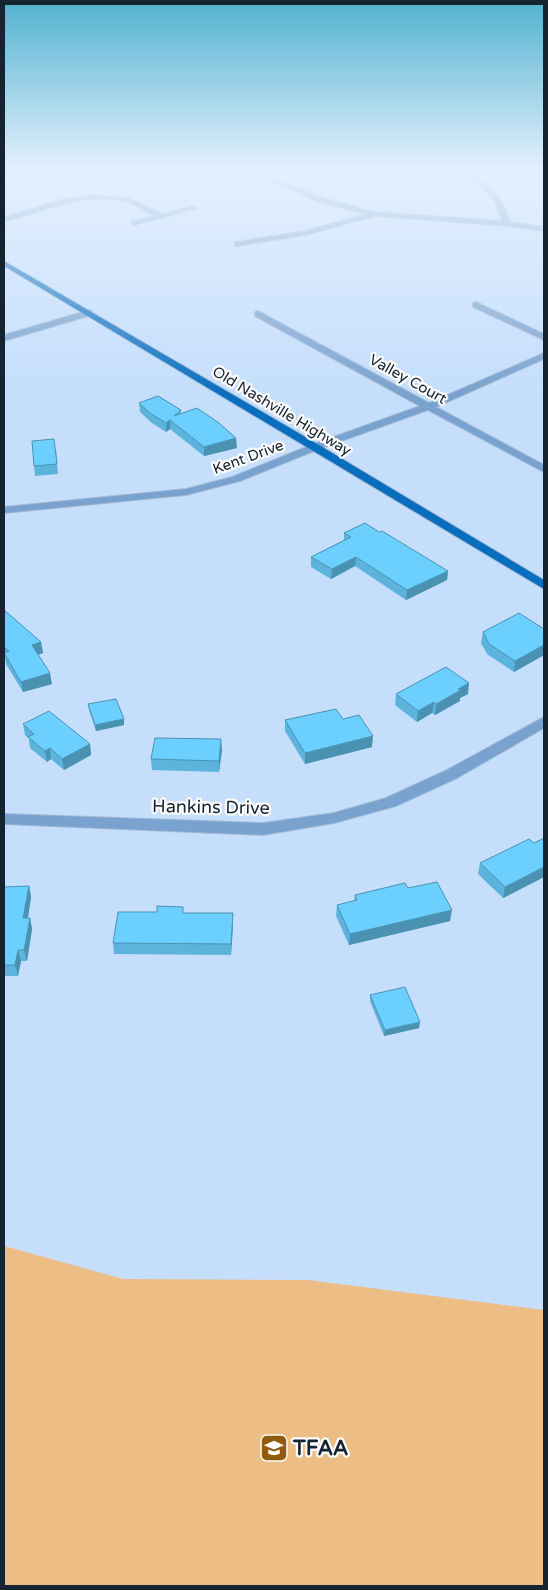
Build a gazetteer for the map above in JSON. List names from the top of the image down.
{
  "streets": {
    "main road": ["Old Nashville Highway"],
    "street": ["Valley Court", "Kent Drive", "Hankins Drive"]
  },
  "crossings": [
    ["Valley Court", "Kent Drive"],
    ["Old Nashville Highway", "Kent Drive"]
  ],
  "places": {
    "school or university": ["TFAA"]
  }
}
